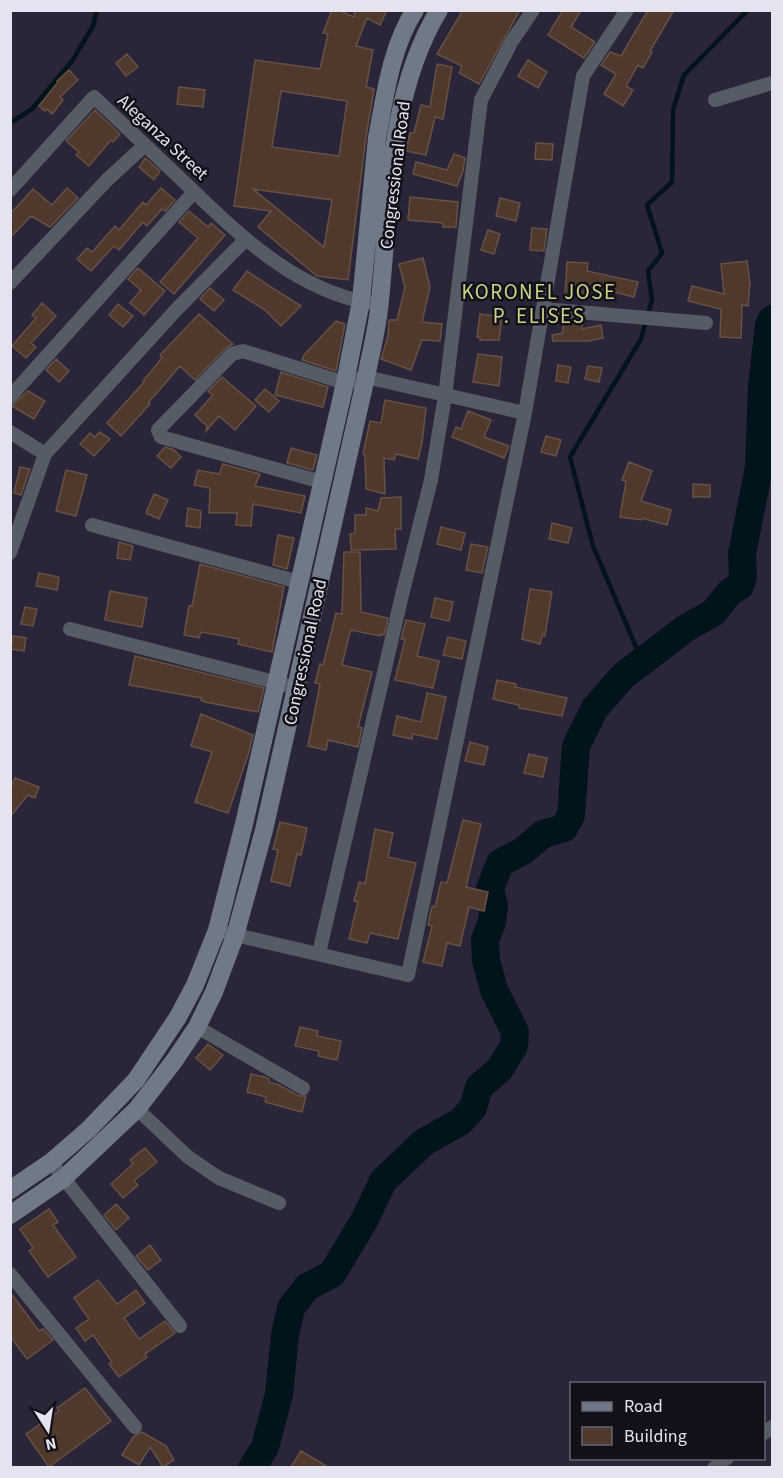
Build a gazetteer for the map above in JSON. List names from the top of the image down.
{
  "streets": {
    "main road": ["Congressional Road"],
    "street": ["Aleganza Street"]
  },
  "crossings": [
    ["Aleganza Street", "Congressional Road"]
  ],
  "districts": ["KORONEL JOSE P. ELISES"],
  "legend": ["Road", "Building"],
  "north": "bottom"
}
